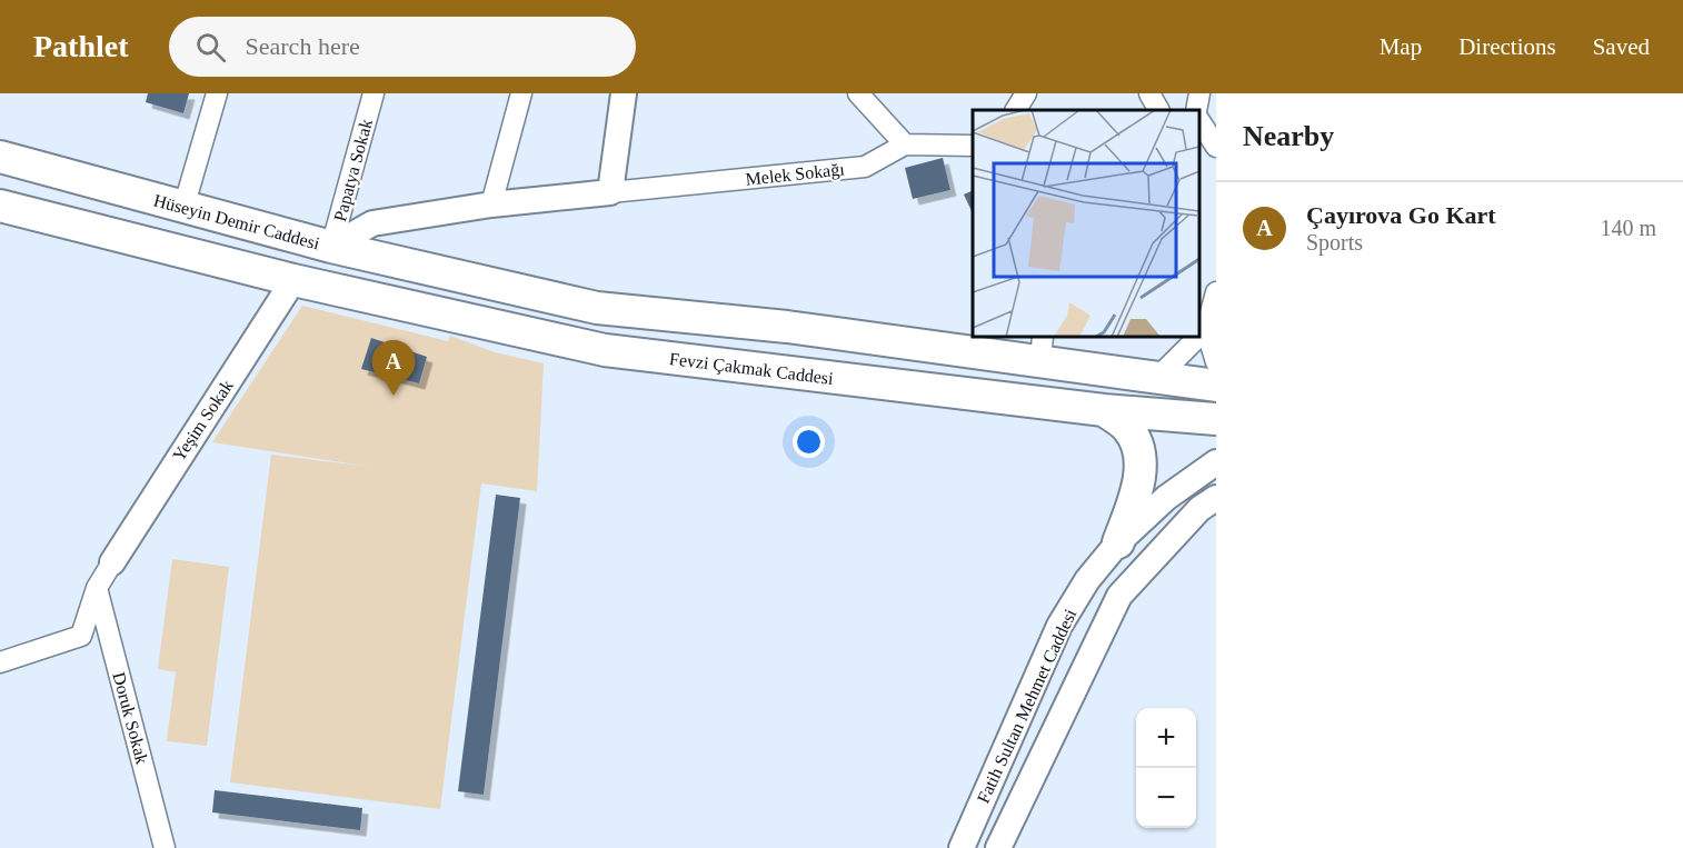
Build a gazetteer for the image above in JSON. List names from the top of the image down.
{
  "streets": {
    "main road": ["Hüseyin Demir Caddesi", "Fevzi Çakmak Caddesi"],
    "street": [
      "Papatya Sokak",
      "Melek Sokağı",
      "Yeşim Sokak",
      "Fatih Sultan Mehmet Caddesi",
      "Doruk Sokak"
    ]
  },
  "crossings": [
    ["Papatya Sokak", "Hüseyin Demir Caddesi"],
    ["Melek Sokağı", "Hüseyin Demir Caddesi"],
    ["Fevzi Çakmak Caddesi", "Yeşim Sokak"]
  ],
  "page": {
    "header": "Pathlet",
    "search": "Search here",
    "nav": ["Map", "Directions", "Saved"],
    "heading": "Nearby",
    "list": [
      {
        "mark": "A",
        "name": "Çayırova Go Kart",
        "note": "Sports",
        "value": "140 m"
      }
    ],
    "pins": "A",
    "map_buttons": ["+", "−"]
  }
}
